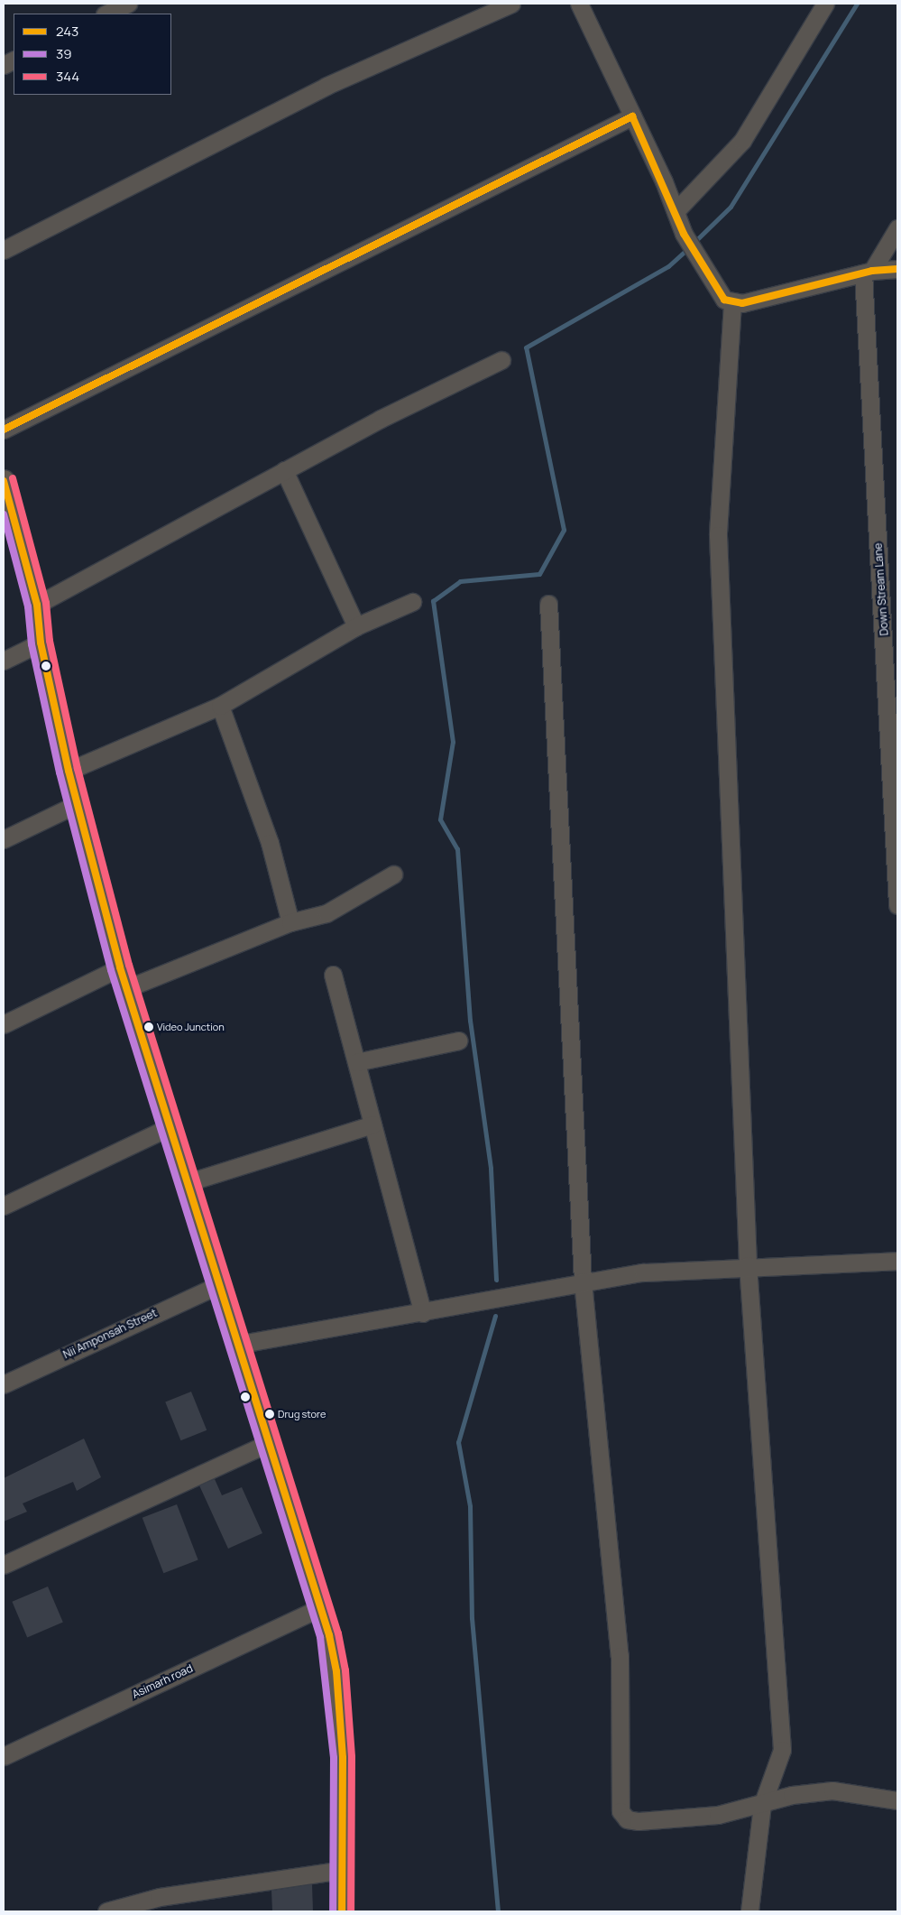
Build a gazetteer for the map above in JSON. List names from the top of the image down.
{
  "streets": {
    "street": ["Down Stream Lane", "Nii Amponsah Street", "Asimarh road"]
  },
  "places": ["Video Junction", "Drug store"],
  "lines": ["transit line 243", "transit line 344", "transit line 39"],
  "legend": ["243", "39", "344"]
}
